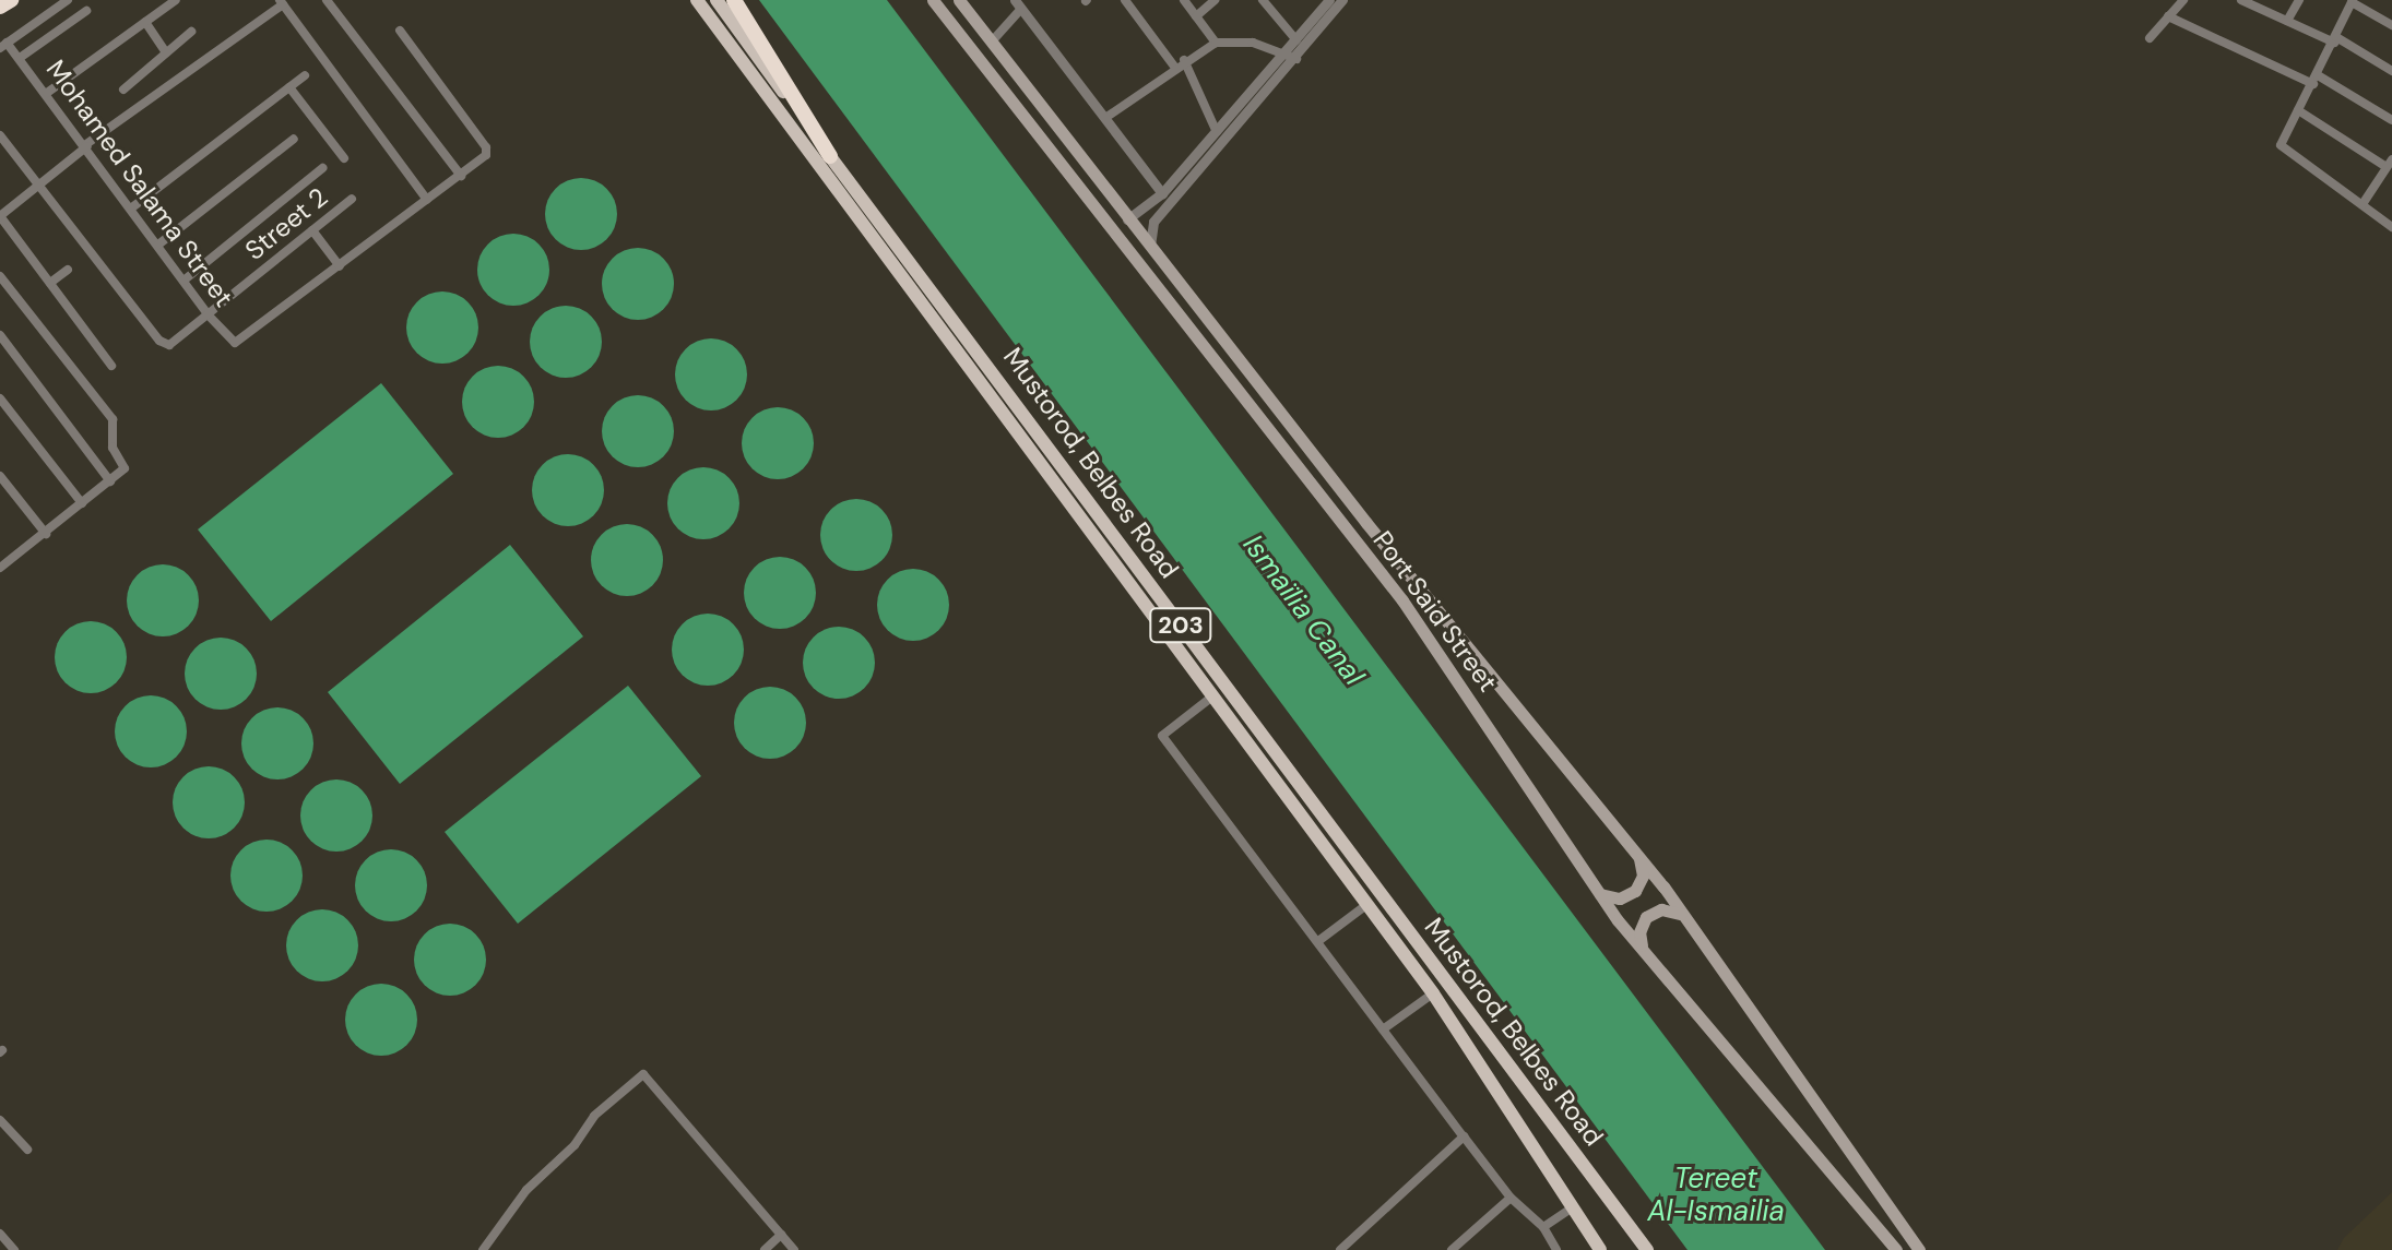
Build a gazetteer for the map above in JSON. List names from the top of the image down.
{
  "streets": {
    "main road": ["Mustorod, Belbes Road", "Port Said Street", "203"],
    "street": ["Mohamed Salama Street", "Street 2"]
  },
  "crossings": [
    ["Mohamed Salama Street", "Street 2"]
  ],
  "water": ["Ismaïlia Canal", "Tereet Al-Ismailia"]
}
